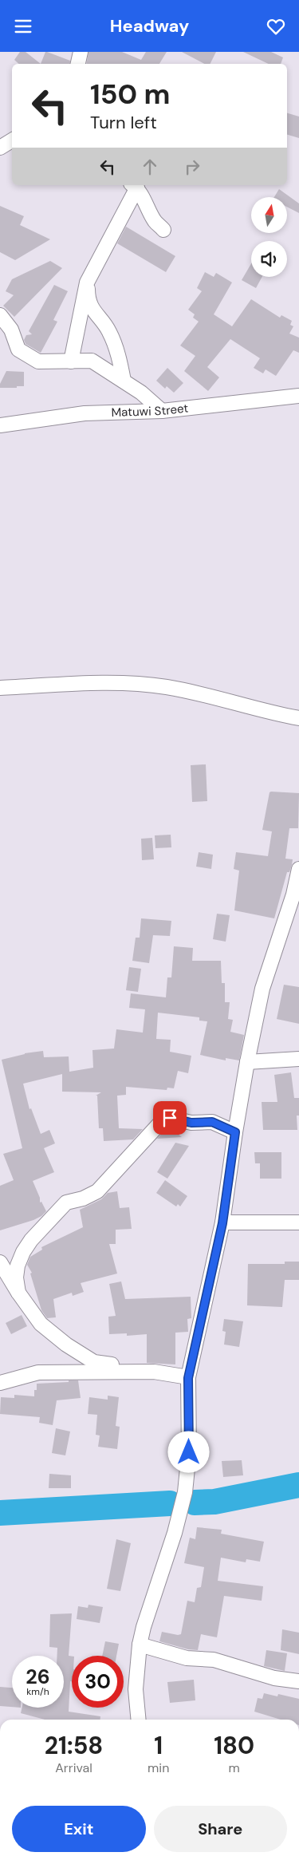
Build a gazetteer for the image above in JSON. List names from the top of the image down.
{
  "streets": {
    "street": ["Matuwi Street"]
  },
  "north": "top",
  "page": {
    "header": "Headway",
    "turn": ["150 m", "Turn left"],
    "speed": "26 km/h",
    "limit": "30",
    "eta": [
      "21:58",
      "Arrival",
      "1",
      "min",
      "180",
      "m"
    ],
    "buttons": ["Exit", "Share"]
  }
}
